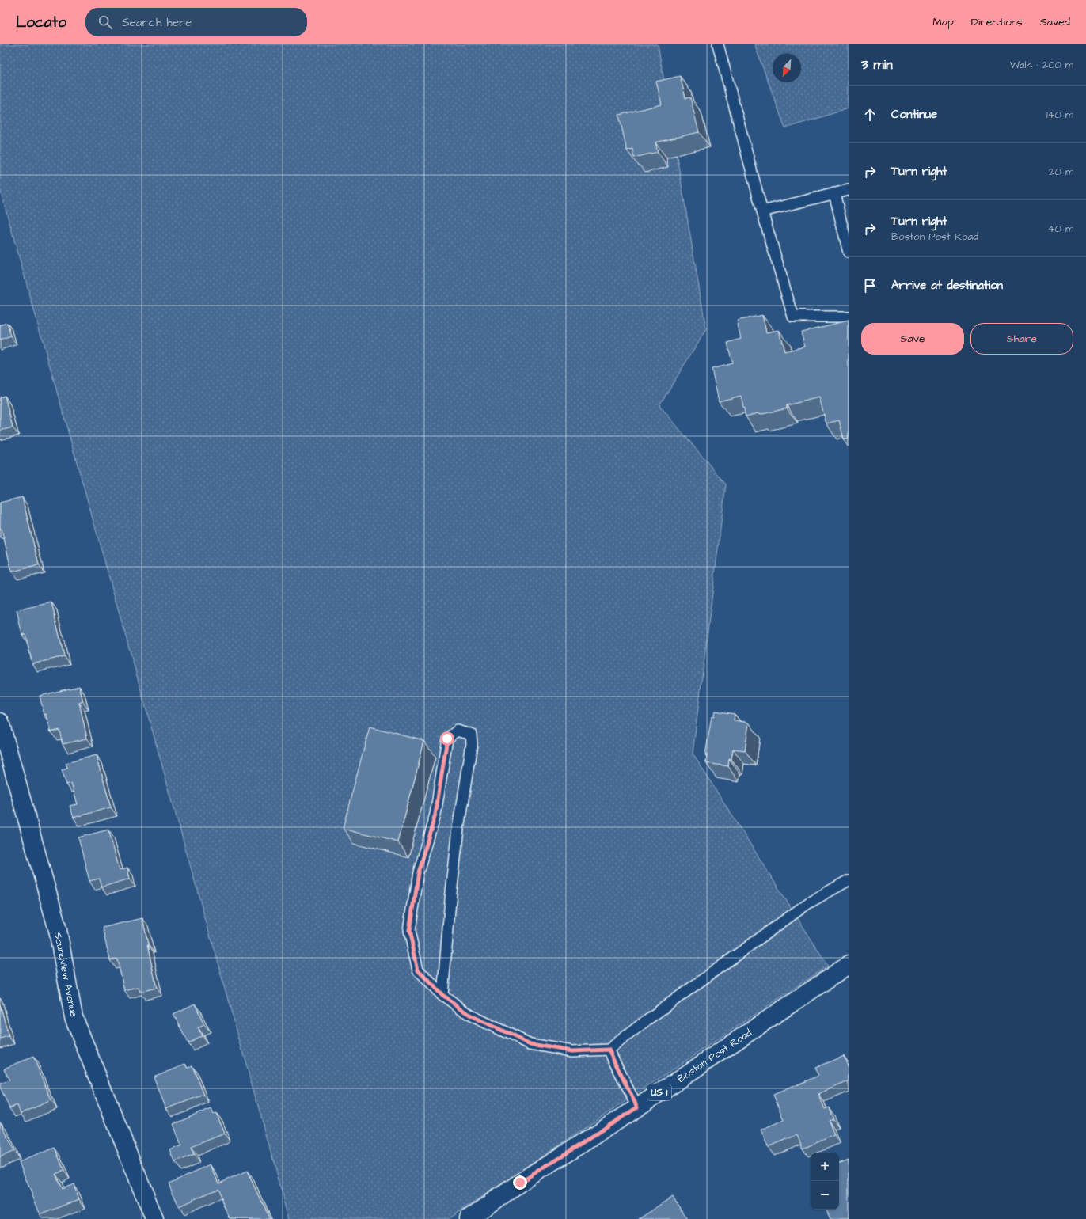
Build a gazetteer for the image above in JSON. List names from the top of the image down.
{
  "streets": {
    "street": ["Soundview Avenue", "Boston Post Road", "US 1"]
  },
  "north": "bottom left",
  "page": {
    "header": "Locato",
    "search": "Search here",
    "nav": ["Map", "Directions", "Saved"],
    "heading": ["3 min", "Walk · 200 m"],
    "list": [
      ["Continue", "140 m"],
      ["Turn right", "20 m"],
      ["Turn right", "Boston Post Road", "40 m"],
      "Arrive at destination"
    ],
    "buttons": ["Save", "Share"],
    "map_buttons": ["+", "−"]
  }
}
